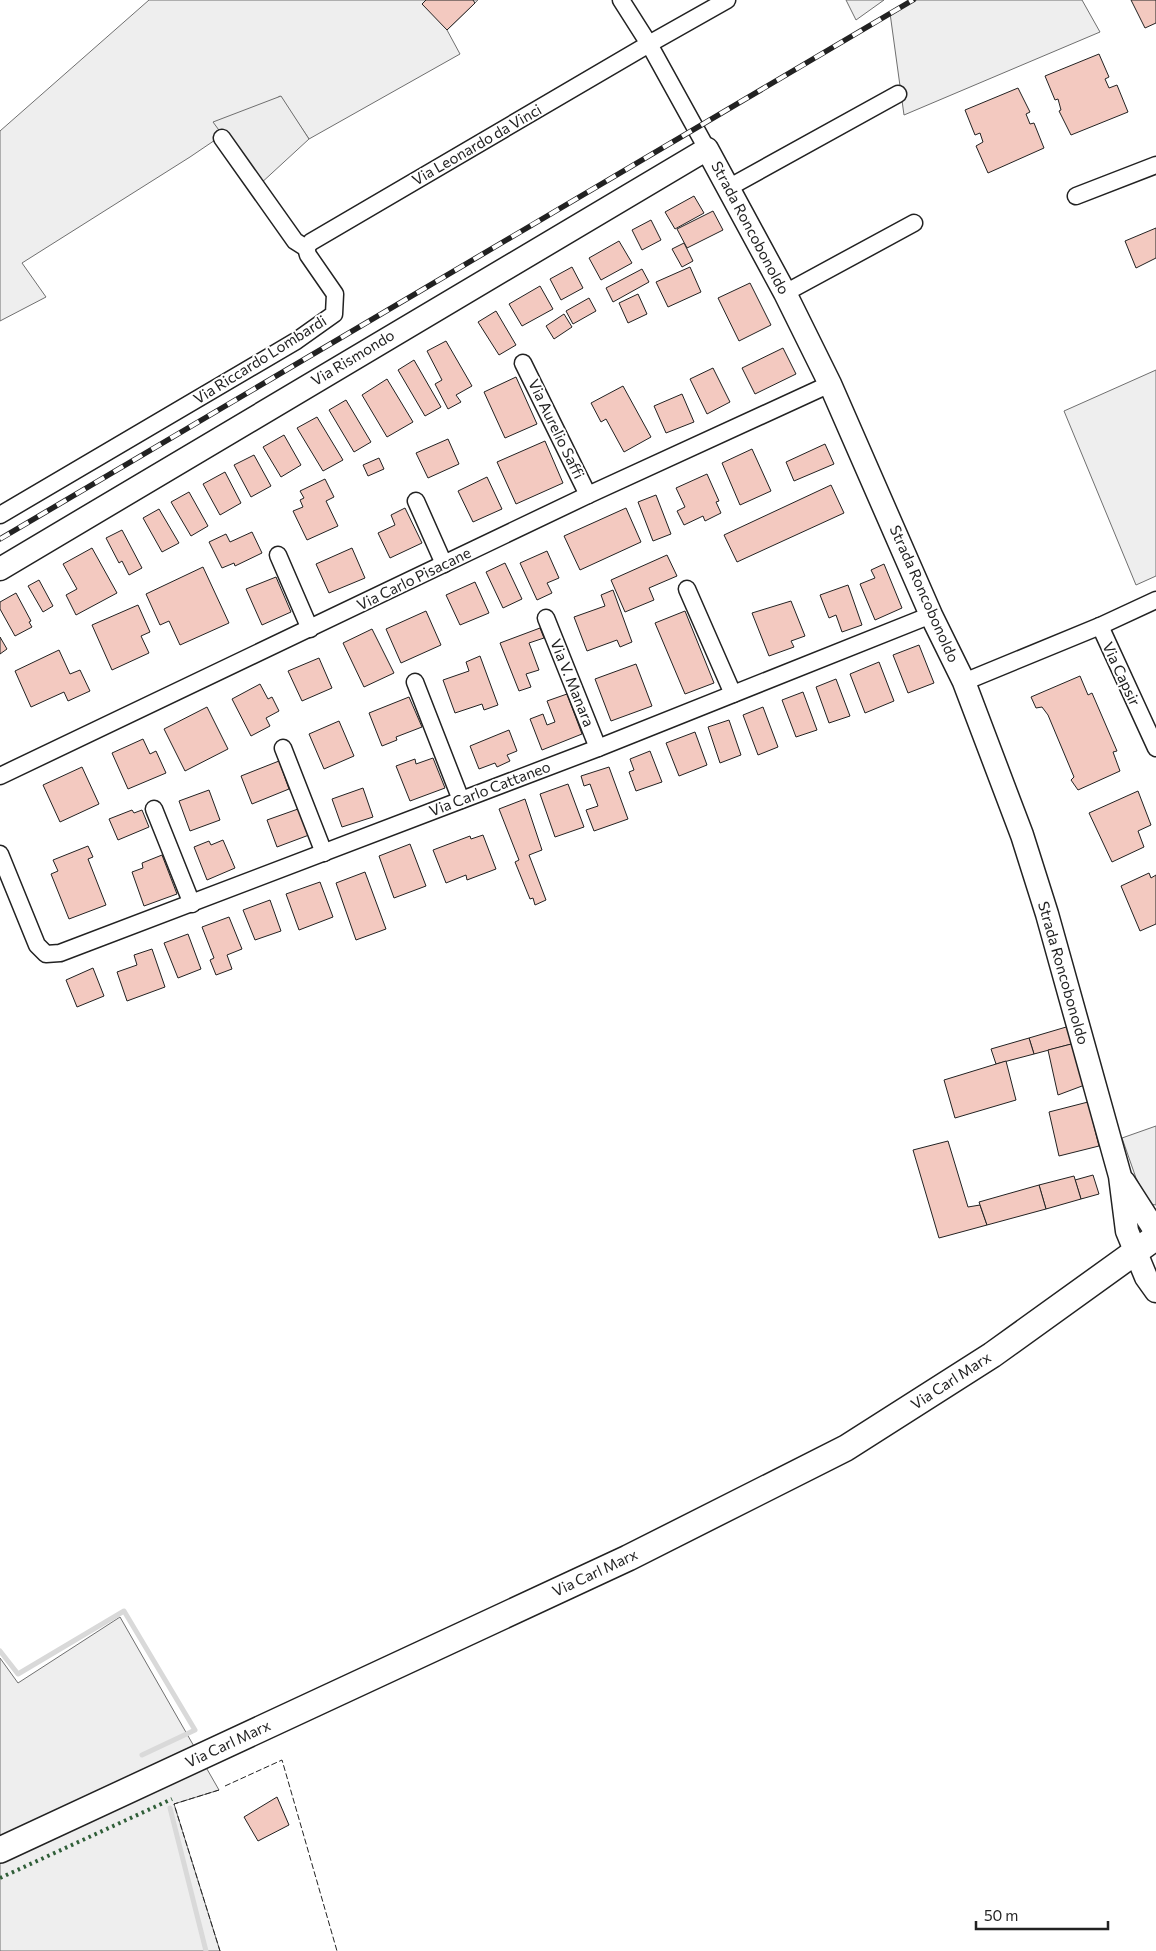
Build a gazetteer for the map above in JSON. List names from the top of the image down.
{
  "streets": {
    "main road": ["Via Carl Marx"],
    "street": [
      "Via Leonardo da Vinci",
      "Strada Roncobonoldo",
      "Via Rismondo",
      "Via Riccardo Lombardi",
      "Via Aurelio Saffi",
      "Via Carlo Pisacane",
      "Via Capsir",
      "Via V. Manara",
      "Via Carlo Cattaneo"
    ]
  },
  "crossings": [
    ["Via Leonardo da Vinci", "Strada Roncobonoldo"],
    ["Via Leonardo da Vinci", "Via Riccardo Lombardi"],
    ["Strada Roncobonoldo", "Via Rismondo"],
    ["Strada Roncobonoldo", "Via Carlo Pisacane"],
    ["Strada Roncobonoldo", "Via Carlo Cattaneo"],
    ["Strada Roncobonoldo", "Via Carl Marx"],
    ["Via Aurelio Saffi", "Via Carlo Pisacane"],
    ["Via V. Manara", "Via Carlo Cattaneo"]
  ],
  "scale_bar": "50 m"
}
